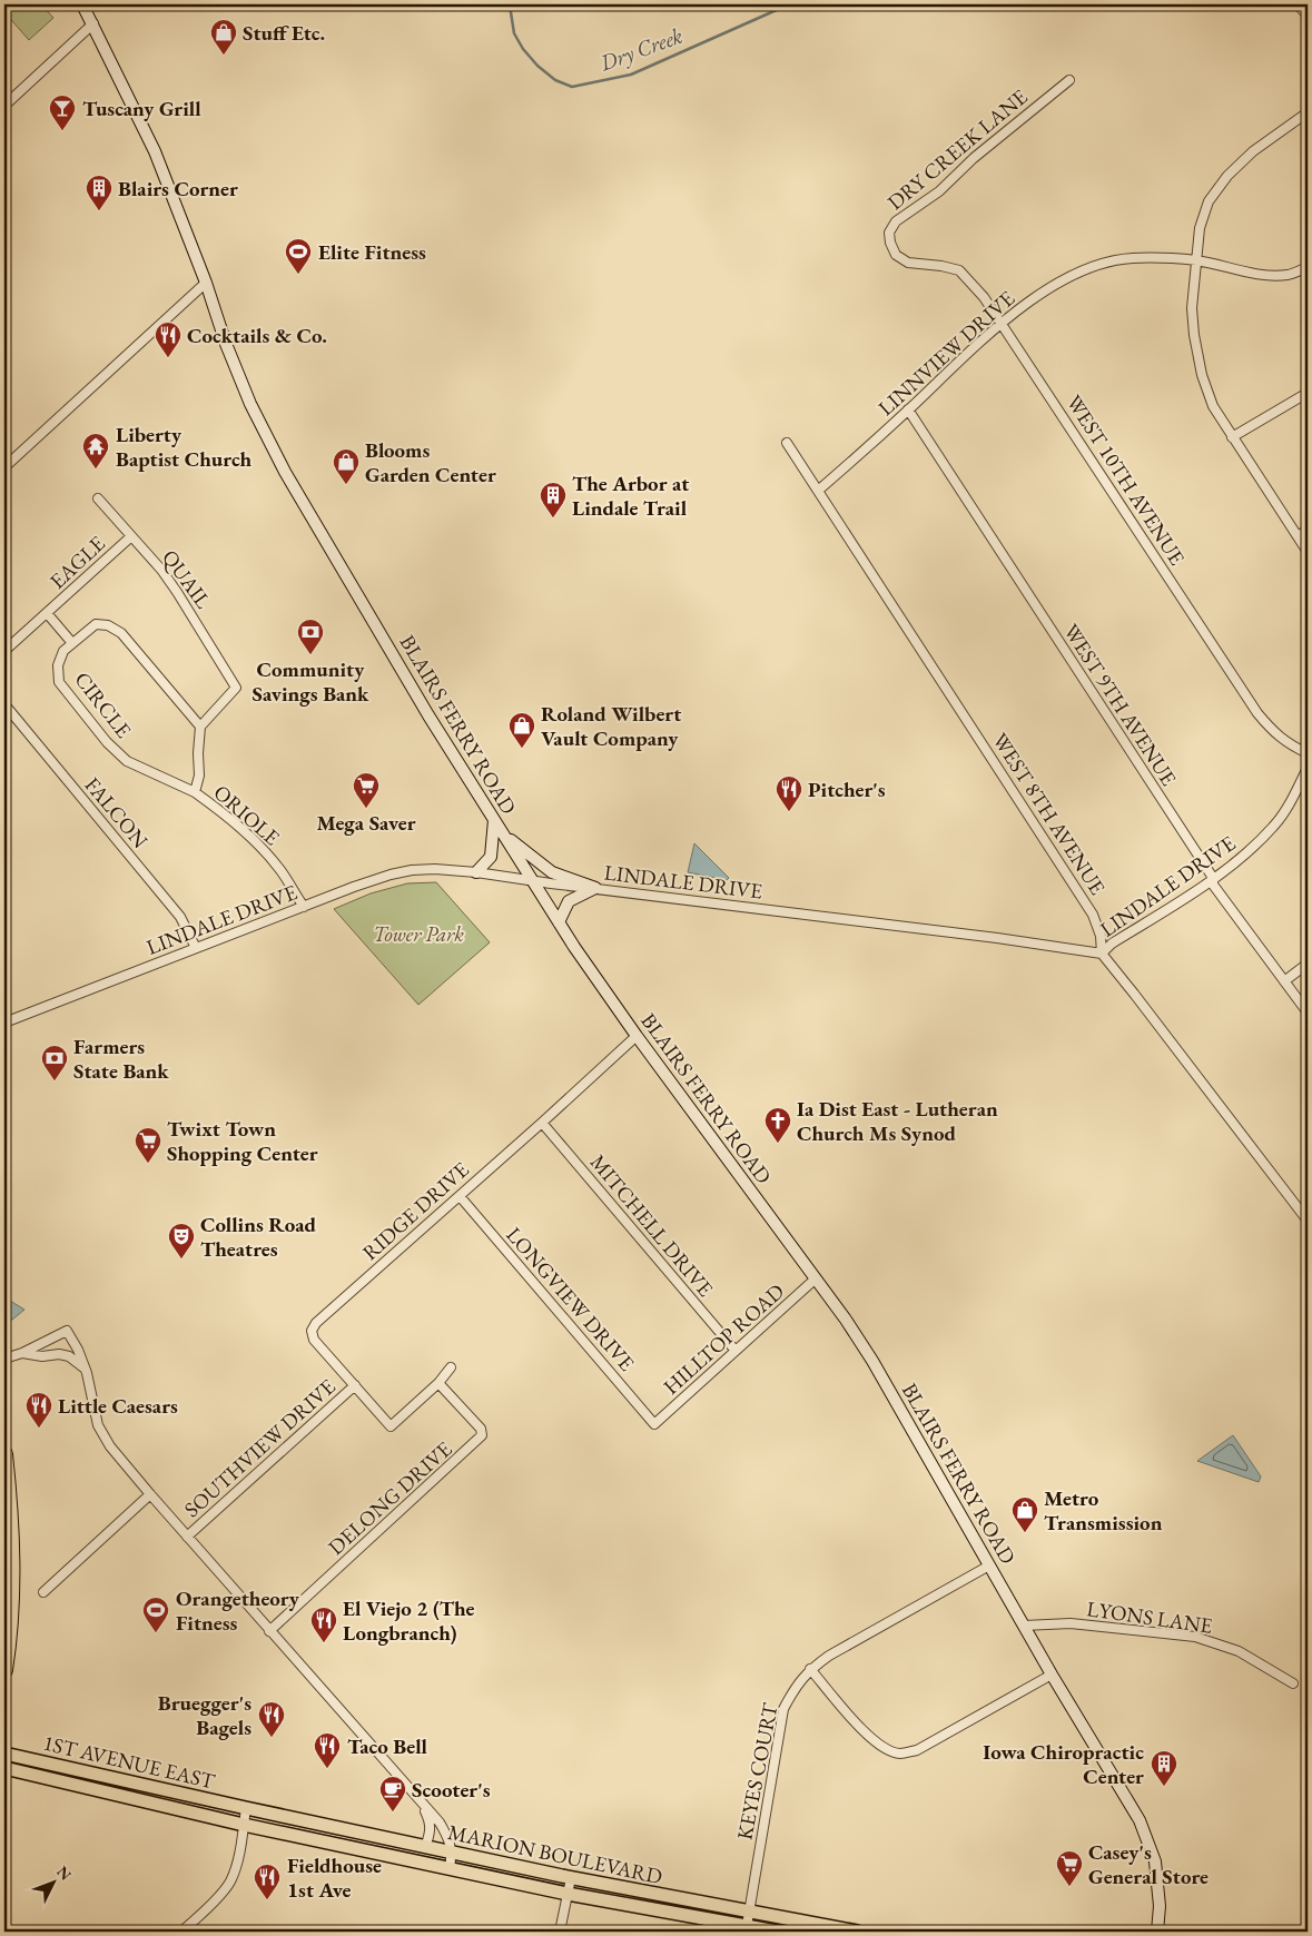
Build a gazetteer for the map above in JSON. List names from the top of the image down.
{
  "streets": {
    "main road": ["BLAIRS FERRY ROAD", "1ST AVENUE EAST", "MARION BOULEVARD"],
    "street": [
      "DRY CREEK LANE",
      "LINNVIEW DRIVE",
      "WEST 10TH AVENUE",
      "EAGLE",
      "QUAIL",
      "CIRCLE",
      "WEST 9TH AVENUE",
      "FALCON",
      "WEST 8TH AVENUE",
      "ORIOLE",
      "LINDALE DRIVE",
      "RIDGE DRIVE",
      "MITCHELL DRIVE",
      "LONGVIEW DRIVE",
      "HILLTOP ROAD",
      "SOUTHVIEW DRIVE",
      "DELONG DRIVE",
      "LYONS LANE",
      "KEYES COURT"
    ]
  },
  "crossings": [
    ["DRY CREEK LANE", "WEST 10TH AVENUE"],
    ["LINNVIEW DRIVE", "WEST 10TH AVENUE"],
    ["LINNVIEW DRIVE", "WEST 9TH AVENUE"],
    ["LINNVIEW DRIVE", "WEST 8TH AVENUE"],
    ["EAGLE", "QUAIL"],
    ["QUAIL", "CIRCLE"],
    ["QUAIL", "ORIOLE"],
    ["CIRCLE", "ORIOLE"],
    ["WEST 9TH AVENUE", "LINDALE DRIVE"],
    ["BLAIRS FERRY ROAD", "LINDALE DRIVE"],
    ["BLAIRS FERRY ROAD", "RIDGE DRIVE"],
    ["BLAIRS FERRY ROAD", "HILLTOP ROAD"],
    ["BLAIRS FERRY ROAD", "LYONS LANE"],
    ["BLAIRS FERRY ROAD", "KEYES COURT"],
    ["FALCON", "LINDALE DRIVE"],
    ["WEST 8TH AVENUE", "LINDALE DRIVE"],
    ["ORIOLE", "LINDALE DRIVE"],
    ["RIDGE DRIVE", "MITCHELL DRIVE"],
    ["RIDGE DRIVE", "LONGVIEW DRIVE"],
    ["RIDGE DRIVE", "SOUTHVIEW DRIVE"],
    ["RIDGE DRIVE", "DELONG DRIVE"],
    ["MITCHELL DRIVE", "HILLTOP ROAD"],
    ["LONGVIEW DRIVE", "HILLTOP ROAD"],
    ["1ST AVENUE EAST", "MARION BOULEVARD"],
    ["KEYES COURT", "MARION BOULEVARD"]
  ],
  "water": ["Dry Creek"],
  "parks": ["Tower Park"],
  "places": {
    "shop": [
      "Stuff Etc.",
      "Blooms Garden Center",
      "Roland Wilbert Vault Company",
      "Metro Transmission"
    ],
    "bar": ["Tuscany Grill"],
    "building": ["Blairs Corner", "The Arbor at Lindale Trail", "Iowa Chiropractic Center"],
    "sports": ["Elite Fitness", "Orangetheory Fitness"],
    "restaurant": [
      "Cocktails & Co.",
      "Pitcher's",
      "Little Caesars",
      "El Viejo 2 (The Longbranch)",
      "Bruegger's Bagels",
      "Taco Bell",
      "Fieldhouse 1st Ave"
    ],
    "temple": ["Liberty Baptist Church"],
    "bank": ["Community Savings Bank", "Farmers State Bank"],
    "supermarket": ["Mega Saver", "Twixt Town Shopping Center", "Casey's General Store"],
    "church": ["Ia Dist East - Lutheran Church Ms Synod"],
    "theatre": ["Collins Road Theatres"],
    "cafe": ["Scooter's"]
  },
  "north": "top right"
}
